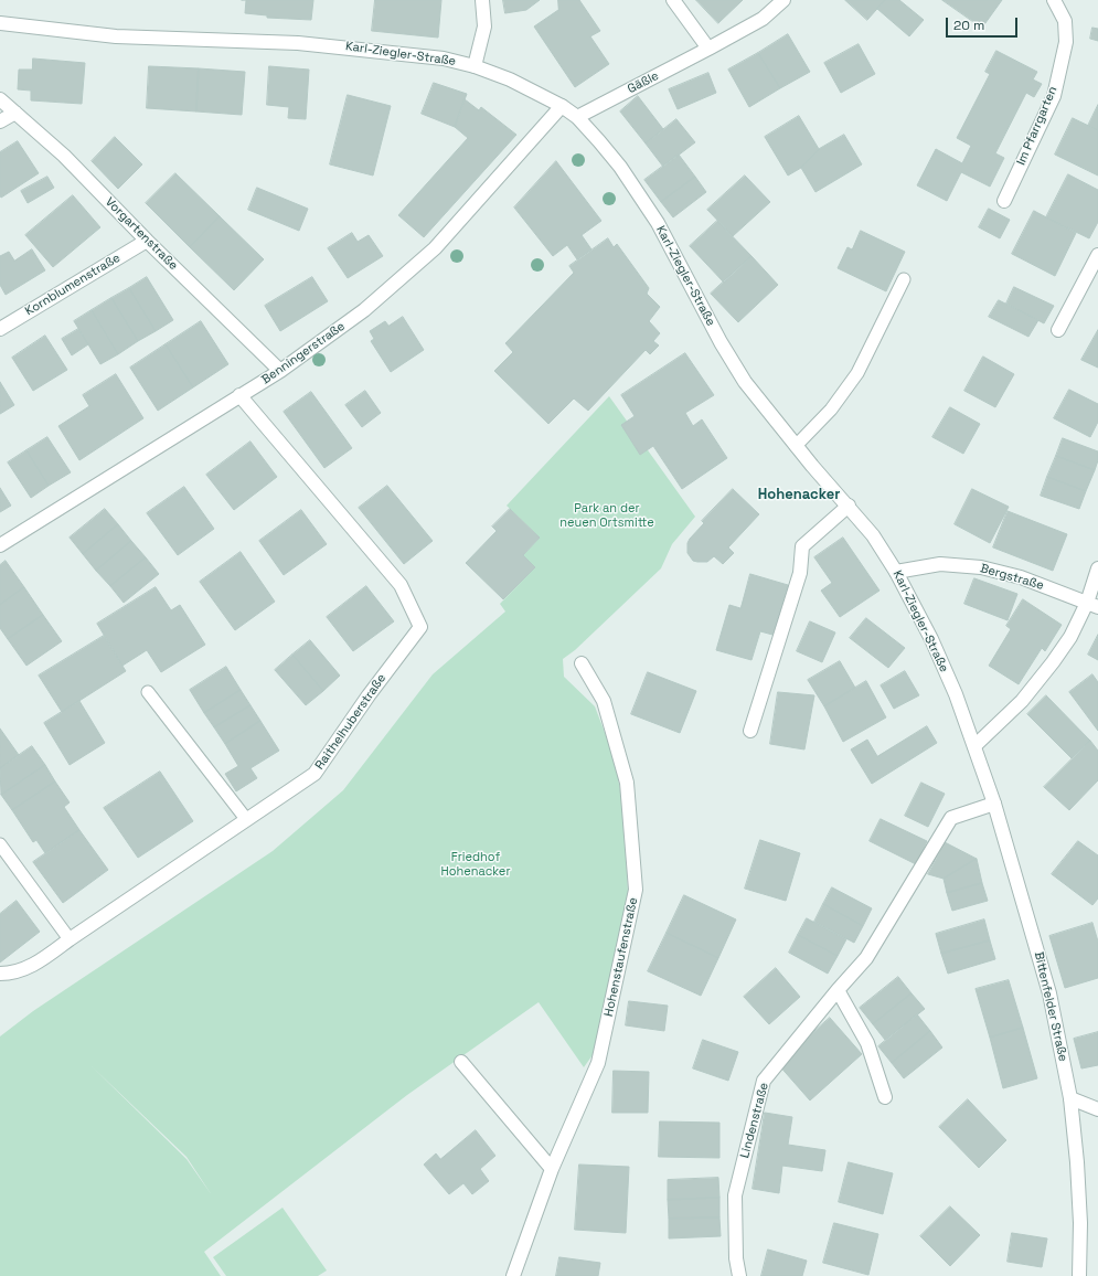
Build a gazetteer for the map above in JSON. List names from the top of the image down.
{
  "streets": {
    "street": [
      "Karl-Ziegler-Straße",
      "Gäßle",
      "Im Pfarrgarten",
      "Vorgartenstraße",
      "Kornblumenstraße",
      "Benningerstraße",
      "Bergstraße",
      "Raithelhuberstraße",
      "Hohenstaufenstraße",
      "Bittenfelder Straße",
      "Lindenstraße"
    ]
  },
  "crossings": [
    ["Karl-Ziegler-Straße", "Gäßle"],
    ["Karl-Ziegler-Straße", "Benningerstraße"],
    ["Karl-Ziegler-Straße", "Bergstraße"],
    ["Karl-Ziegler-Straße", "Bittenfelder Straße"],
    ["Vorgartenstraße", "Kornblumenstraße"],
    ["Vorgartenstraße", "Benningerstraße"],
    ["Benningerstraße", "Raithelhuberstraße"],
    ["Bittenfelder Straße", "Lindenstraße"]
  ],
  "districts": ["Hohenacker"],
  "parks": ["Park an der neuen Ortsmitte", "Friedhof Hohenacker"],
  "scale_bar": "20 m"
}
